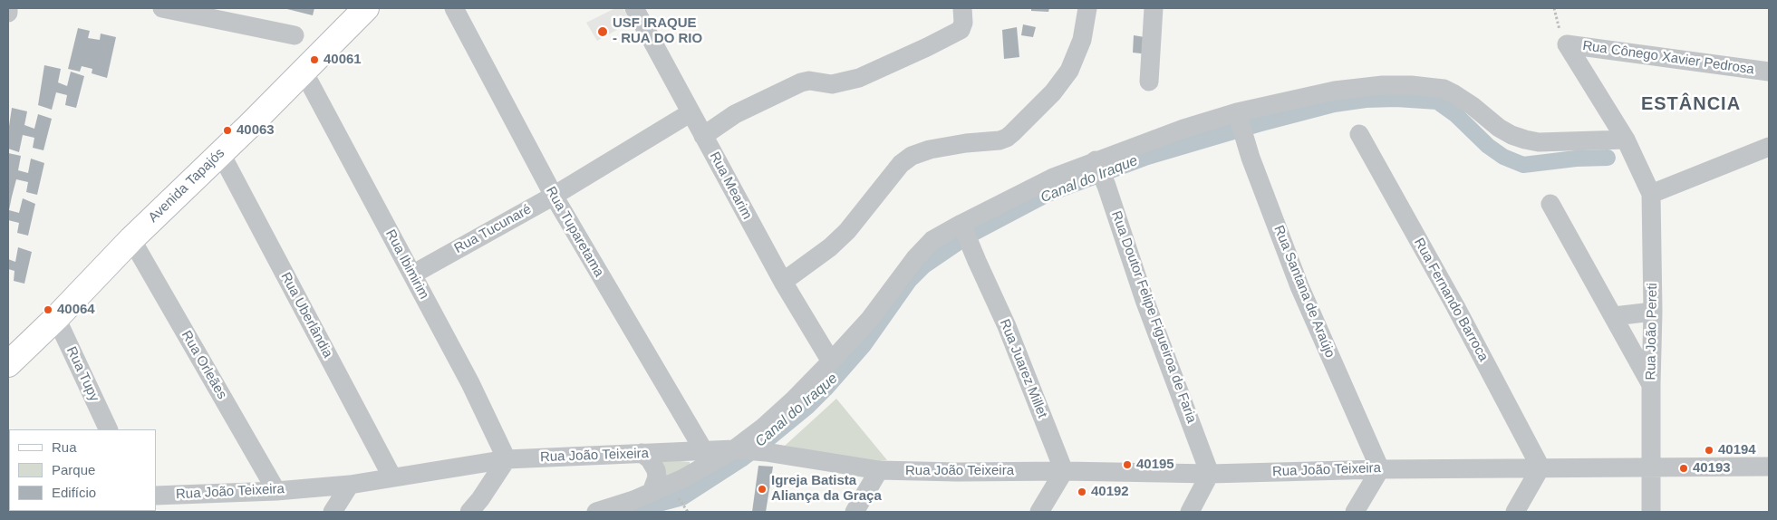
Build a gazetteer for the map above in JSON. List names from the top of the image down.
{
  "streets": {
    "main road": ["Avenida Tapajós"],
    "street": [
      "Rua Cônego Xavier Pedrosa",
      "Rua Mearim",
      "Rua Tucunaré",
      "Rua Tuparetama",
      "Rua Ibimirim",
      "Rua Santana de Araújo",
      "Rua Fernando Barroca",
      "Rua Uberlândia",
      "Rua Doutor Felipe Figueiroa de Faria",
      "Rua João Pereti",
      "Rua Orleães",
      "Rua Juarez Millet",
      "Rua Tupy",
      "Rua João Teixeira"
    ]
  },
  "crossings": [
    ["Avenida Tapajós", "Rua Ibimirim"],
    ["Avenida Tapajós", "Rua Uberlândia"],
    ["Avenida Tapajós", "Rua Orleães"],
    ["Avenida Tapajós", "Rua Tupy"],
    ["Rua Mearim", "Rua Tucunaré"],
    ["Rua Tucunaré", "Rua Tuparetama"],
    ["Rua Tucunaré", "Rua Ibimirim"],
    ["Rua Tuparetama", "Rua João Teixeira"],
    ["Rua Ibimirim", "Rua João Teixeira"],
    ["Rua Santana de Araújo", "Rua João Teixeira"],
    ["Rua Fernando Barroca", "Rua João Teixeira"],
    ["Rua Uberlândia", "Rua João Teixeira"],
    ["Rua Doutor Felipe Figueiroa de Faria", "Rua João Teixeira"],
    ["Rua João Pereti", "Rua João Teixeira"],
    ["Rua Orleães", "Rua João Teixeira"],
    ["Rua Juarez Millet", "Rua João Teixeira"]
  ],
  "districts": ["ESTÂNCIA"],
  "water": ["Canal do Iraque"],
  "places": [
    "USF IRAQUE - RUA DO RIO",
    "40061",
    "40063",
    "40064",
    "40194",
    "40195",
    "40193",
    "Igreja Batista Aliança da Graça",
    "40192"
  ],
  "legend": ["Rua", "Parque", "Edifício"]
}
